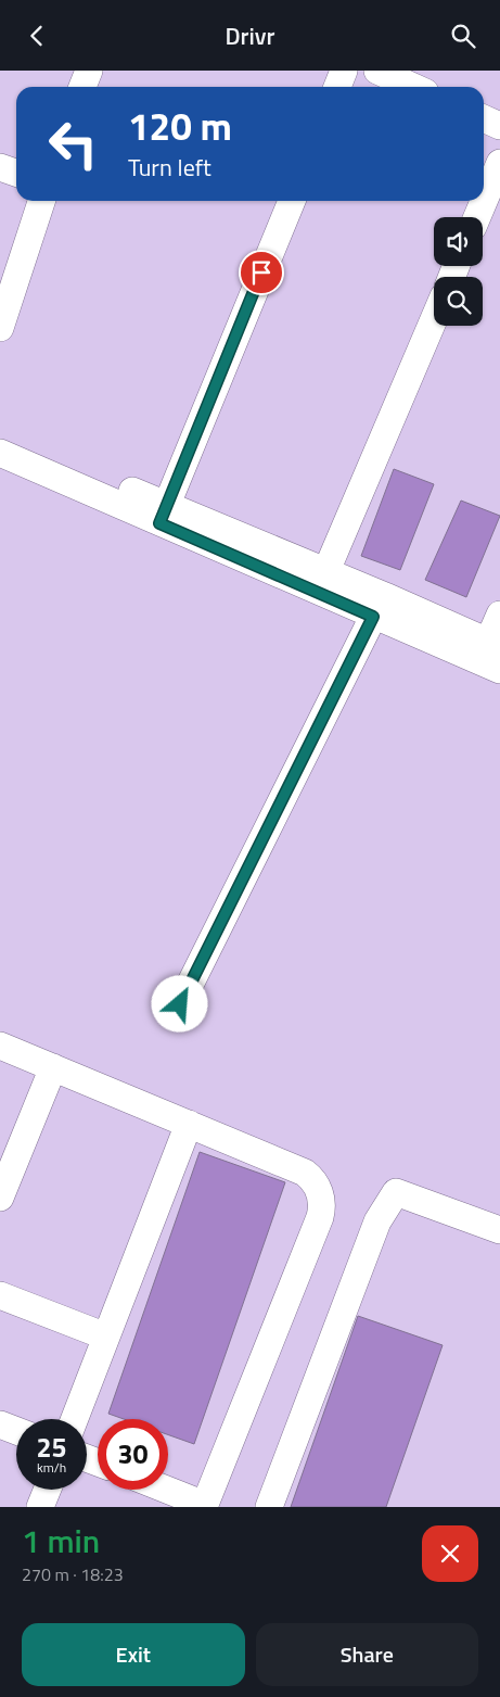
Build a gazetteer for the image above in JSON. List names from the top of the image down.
{
  "page": {
    "header": "Drivr",
    "turn": ["120 m", "Turn left"],
    "speed": "25 km/h",
    "limit": "30",
    "heading": ["1 min", "270 m · 18:23"],
    "buttons": ["Exit", "Share"]
  }
}
